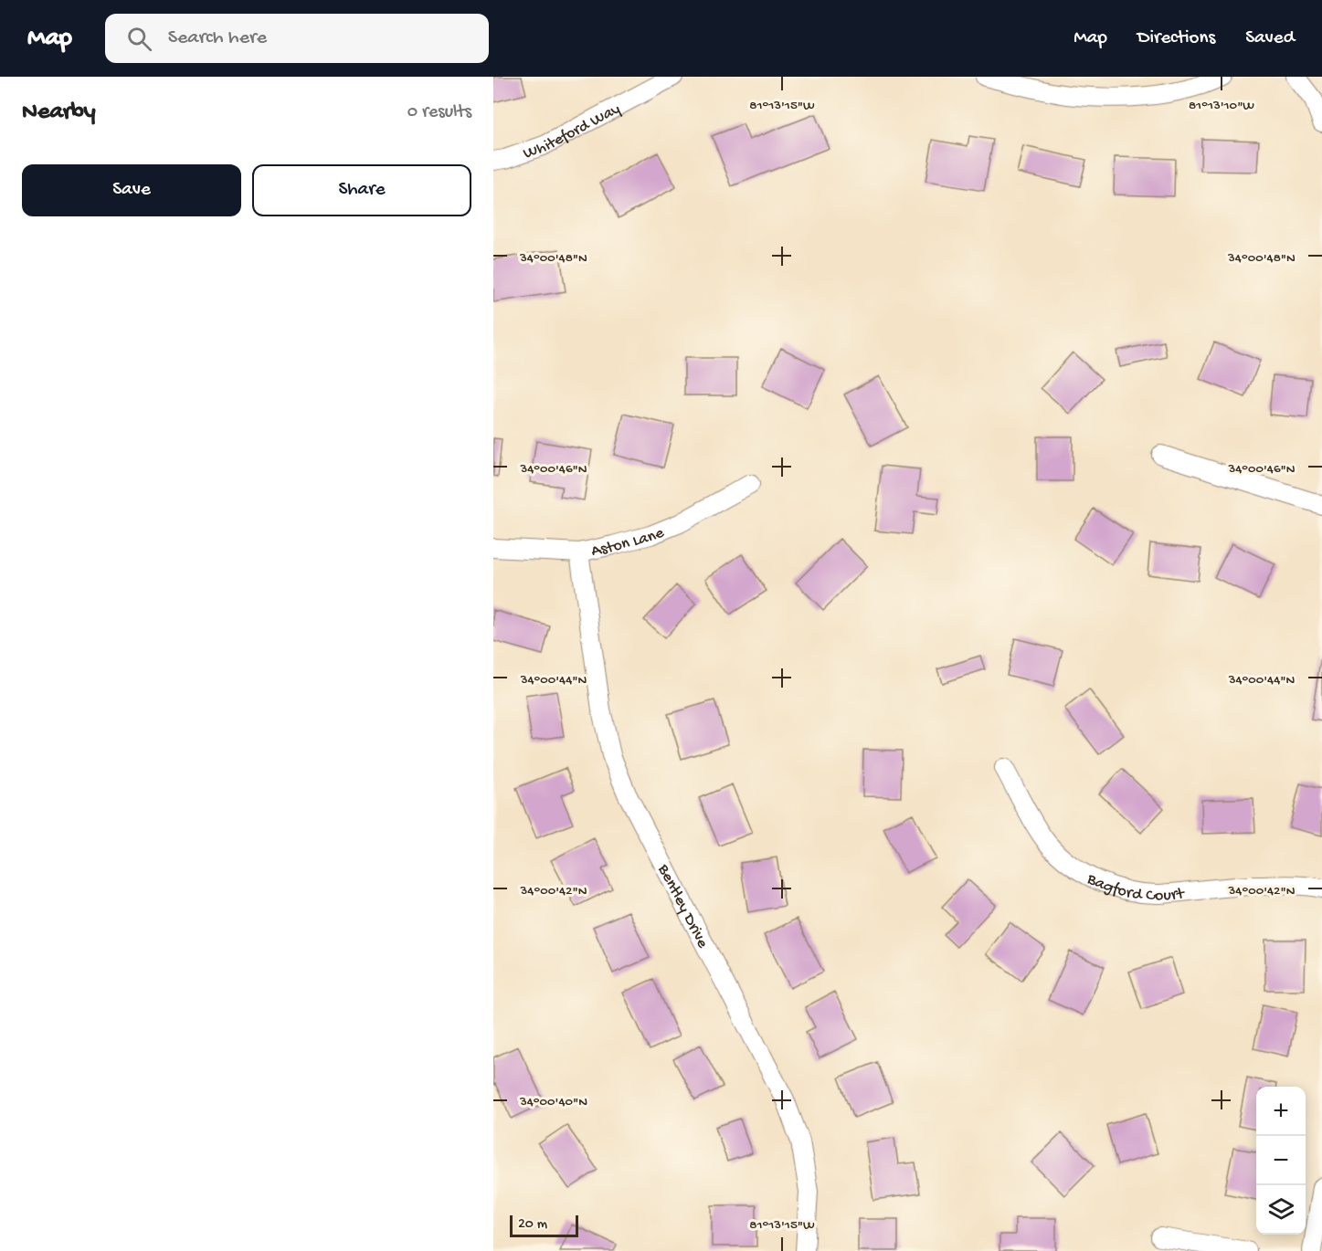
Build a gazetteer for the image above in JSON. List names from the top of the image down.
{
  "streets": {
    "street": [
      "Whiteford Way",
      "Aston Lane",
      "Bagford Court",
      "Bentley Drive"
    ]
  },
  "crossings": [
    ["Aston Lane", "Bentley Drive"]
  ],
  "scale_bar": "20 m",
  "page": {
    "header": "Map",
    "search": "Search here",
    "nav": ["Map", "Directions", "Saved"],
    "heading": ["Nearby", "0 results"],
    "buttons": ["Save", "Share"],
    "map_buttons": ["+", "−"],
    "scale": "20 m"
  },
  "coordinates": [
    "81°13'15\"W",
    "81°13'10\"W",
    "34°00'48\"N",
    "34°00'46\"N",
    "34°00'44\"N",
    "34°00'42\"N",
    "34°00'40\"N"
  ]
}
